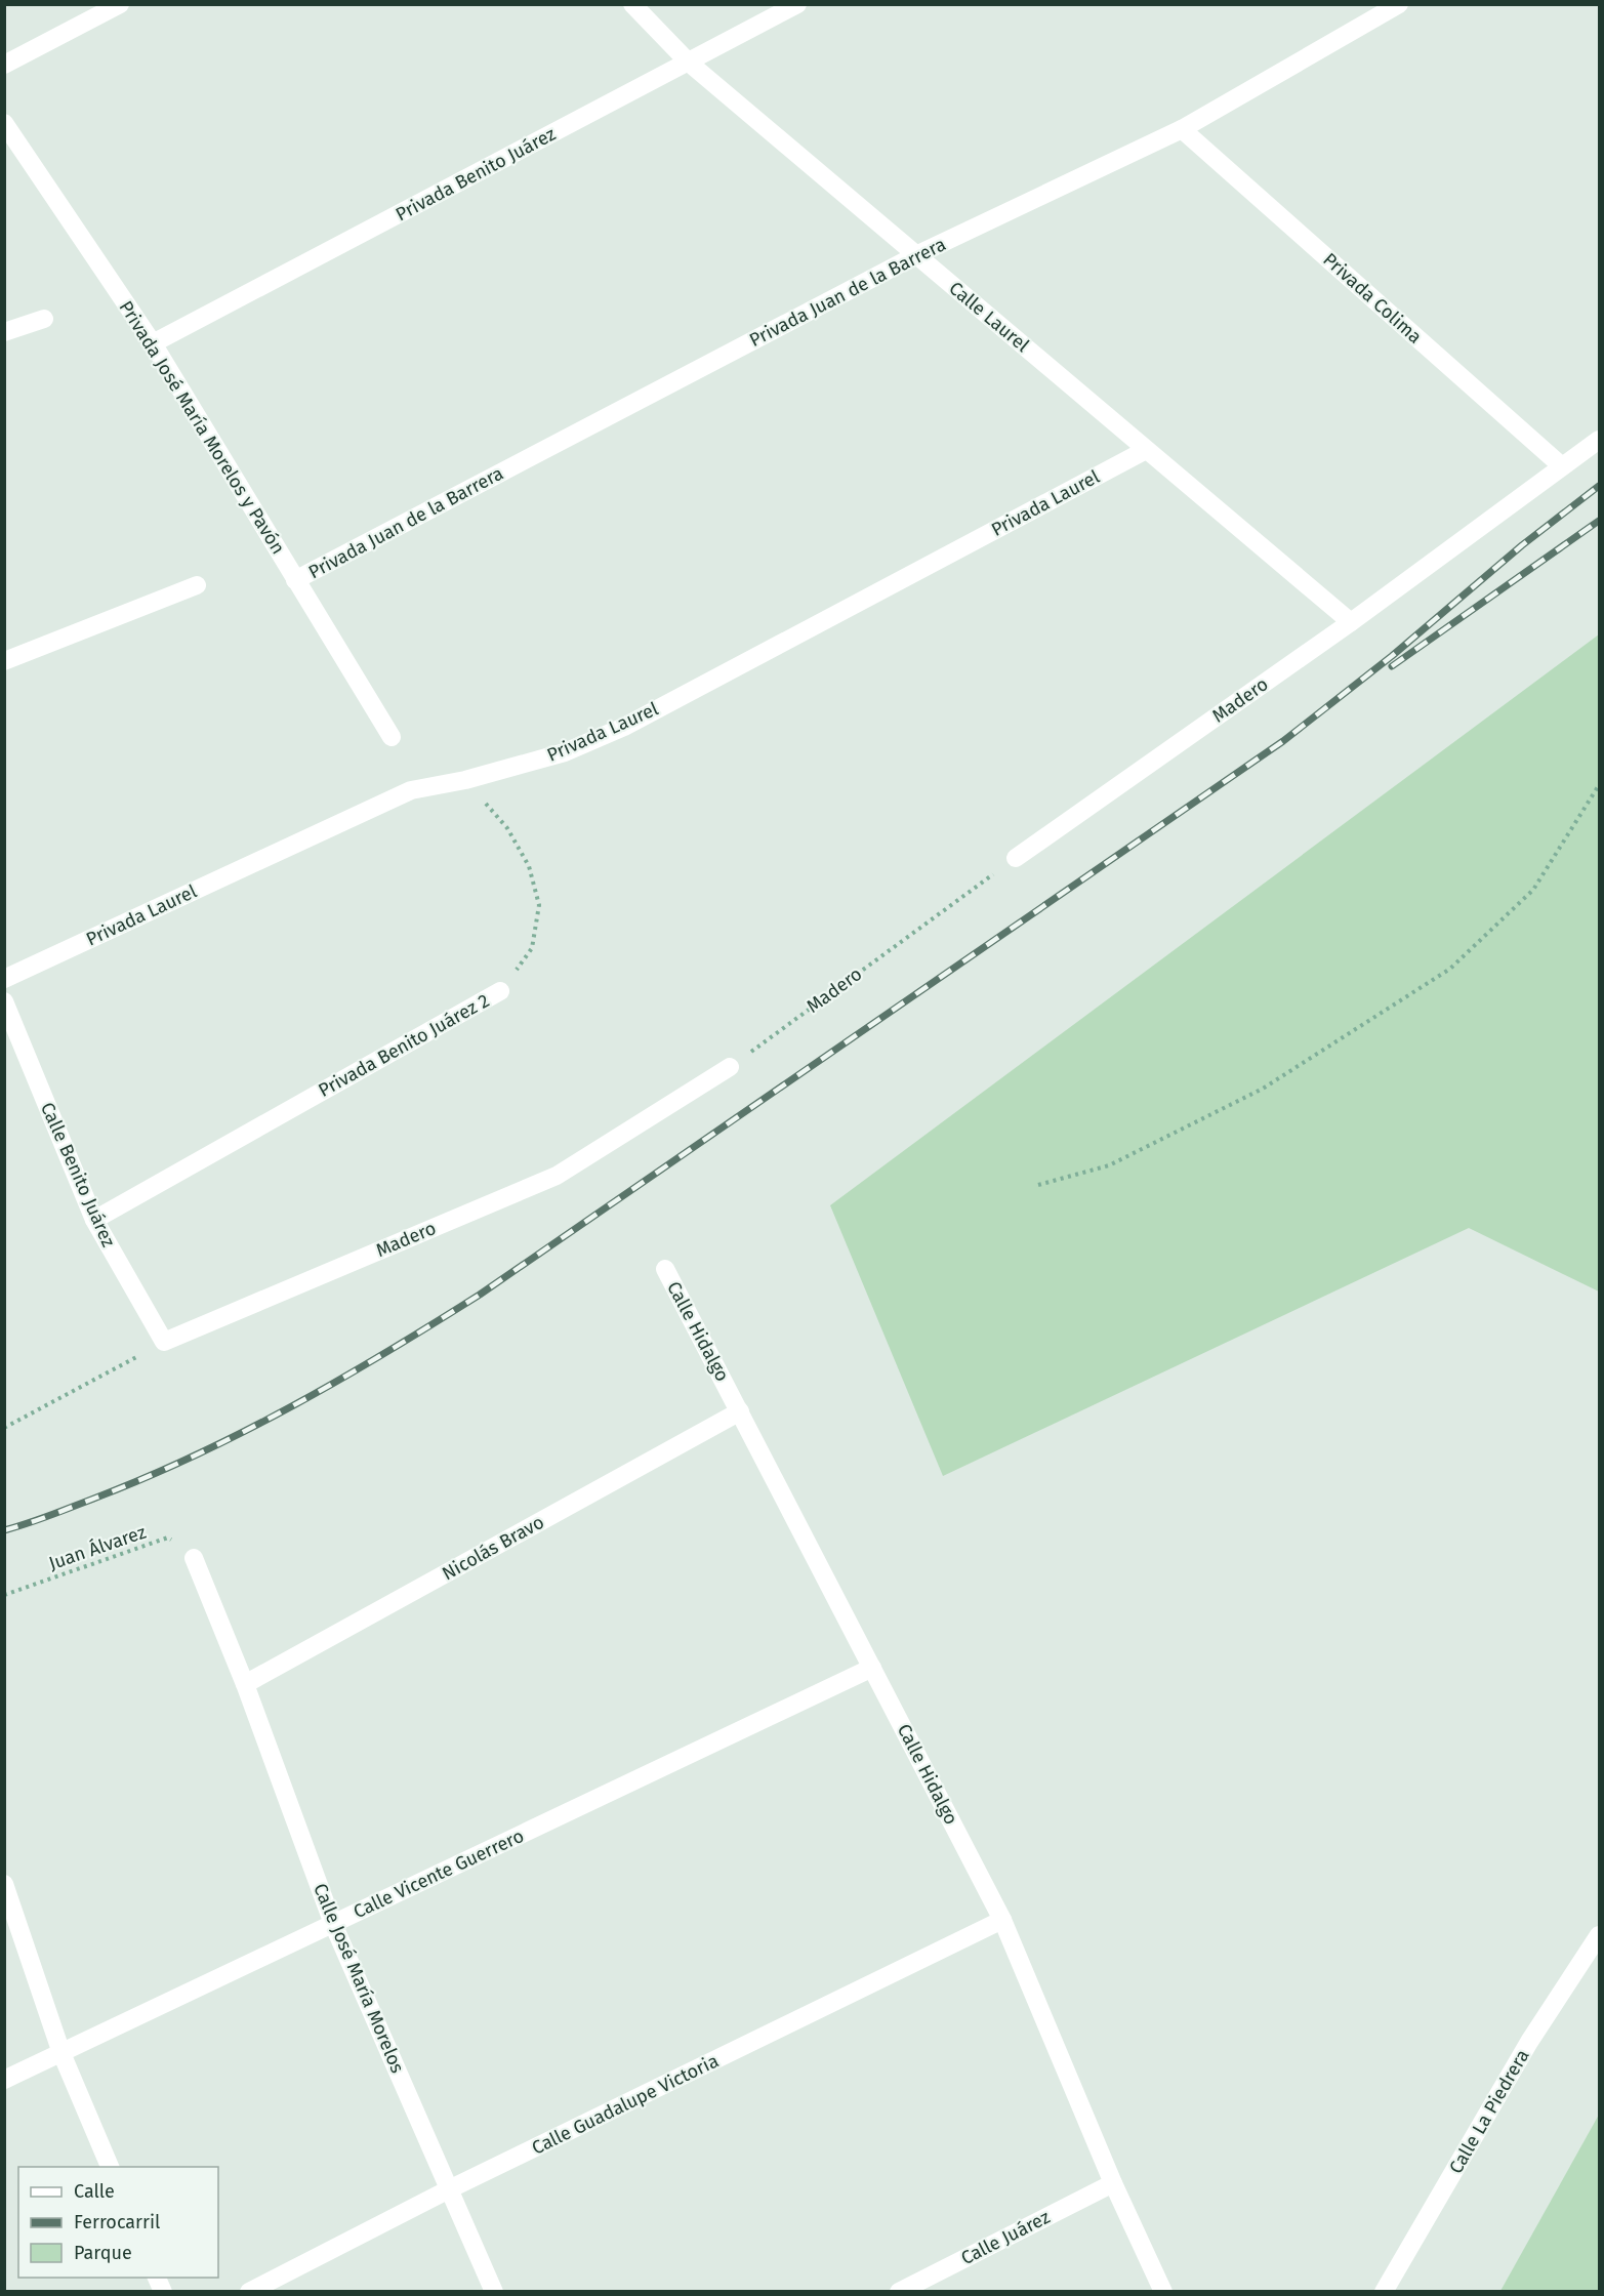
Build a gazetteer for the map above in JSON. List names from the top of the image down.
{
  "streets": {
    "street": [
      "Privada Benito Juárez",
      "Privada Juan de la Barrera",
      "Privada Colima",
      "Calle Laurel",
      "Privada José María Morelos y Pavón",
      "Privada Laurel",
      "Madero",
      "Privada Benito Juárez 2",
      "Calle Benito Juárez",
      "Calle Hidalgo",
      "Nicolás Bravo",
      "Calle Vicente Guerrero",
      "Calle José María Morelos",
      "Calle Guadalupe Victoria",
      "Calle La Piedrera",
      "Calle Juárez"
    ],
    "path": ["Juan Álvarez"]
  },
  "crossings": [
    ["Privada Benito Juárez", "Calle Laurel"],
    ["Privada Benito Juárez", "Privada José María Morelos y Pavón"],
    ["Privada Juan de la Barrera", "Privada Colima"],
    ["Privada Juan de la Barrera", "Calle Laurel"],
    ["Privada Juan de la Barrera", "Privada José María Morelos y Pavón"],
    ["Privada Colima", "Madero"],
    ["Calle Laurel", "Privada Laurel"],
    ["Calle Laurel", "Madero"],
    ["Privada Laurel", "Privada Benito Juárez 2"],
    ["Madero", "Calle Benito Juárez"],
    ["Privada Benito Juárez 2", "Calle Benito Juárez"],
    ["Calle Hidalgo", "Nicolás Bravo"],
    ["Calle Hidalgo", "Calle Vicente Guerrero"],
    ["Calle Hidalgo", "Calle Guadalupe Victoria"],
    ["Calle Hidalgo", "Calle Juárez"],
    ["Juan Álvarez", "Calle José María Morelos"],
    ["Nicolás Bravo", "Calle José María Morelos"],
    ["Calle Vicente Guerrero", "Calle José María Morelos"],
    ["Calle José María Morelos", "Calle Guadalupe Victoria"]
  ],
  "legend": ["Calle", "Ferrocarril", "Parque"]
}
